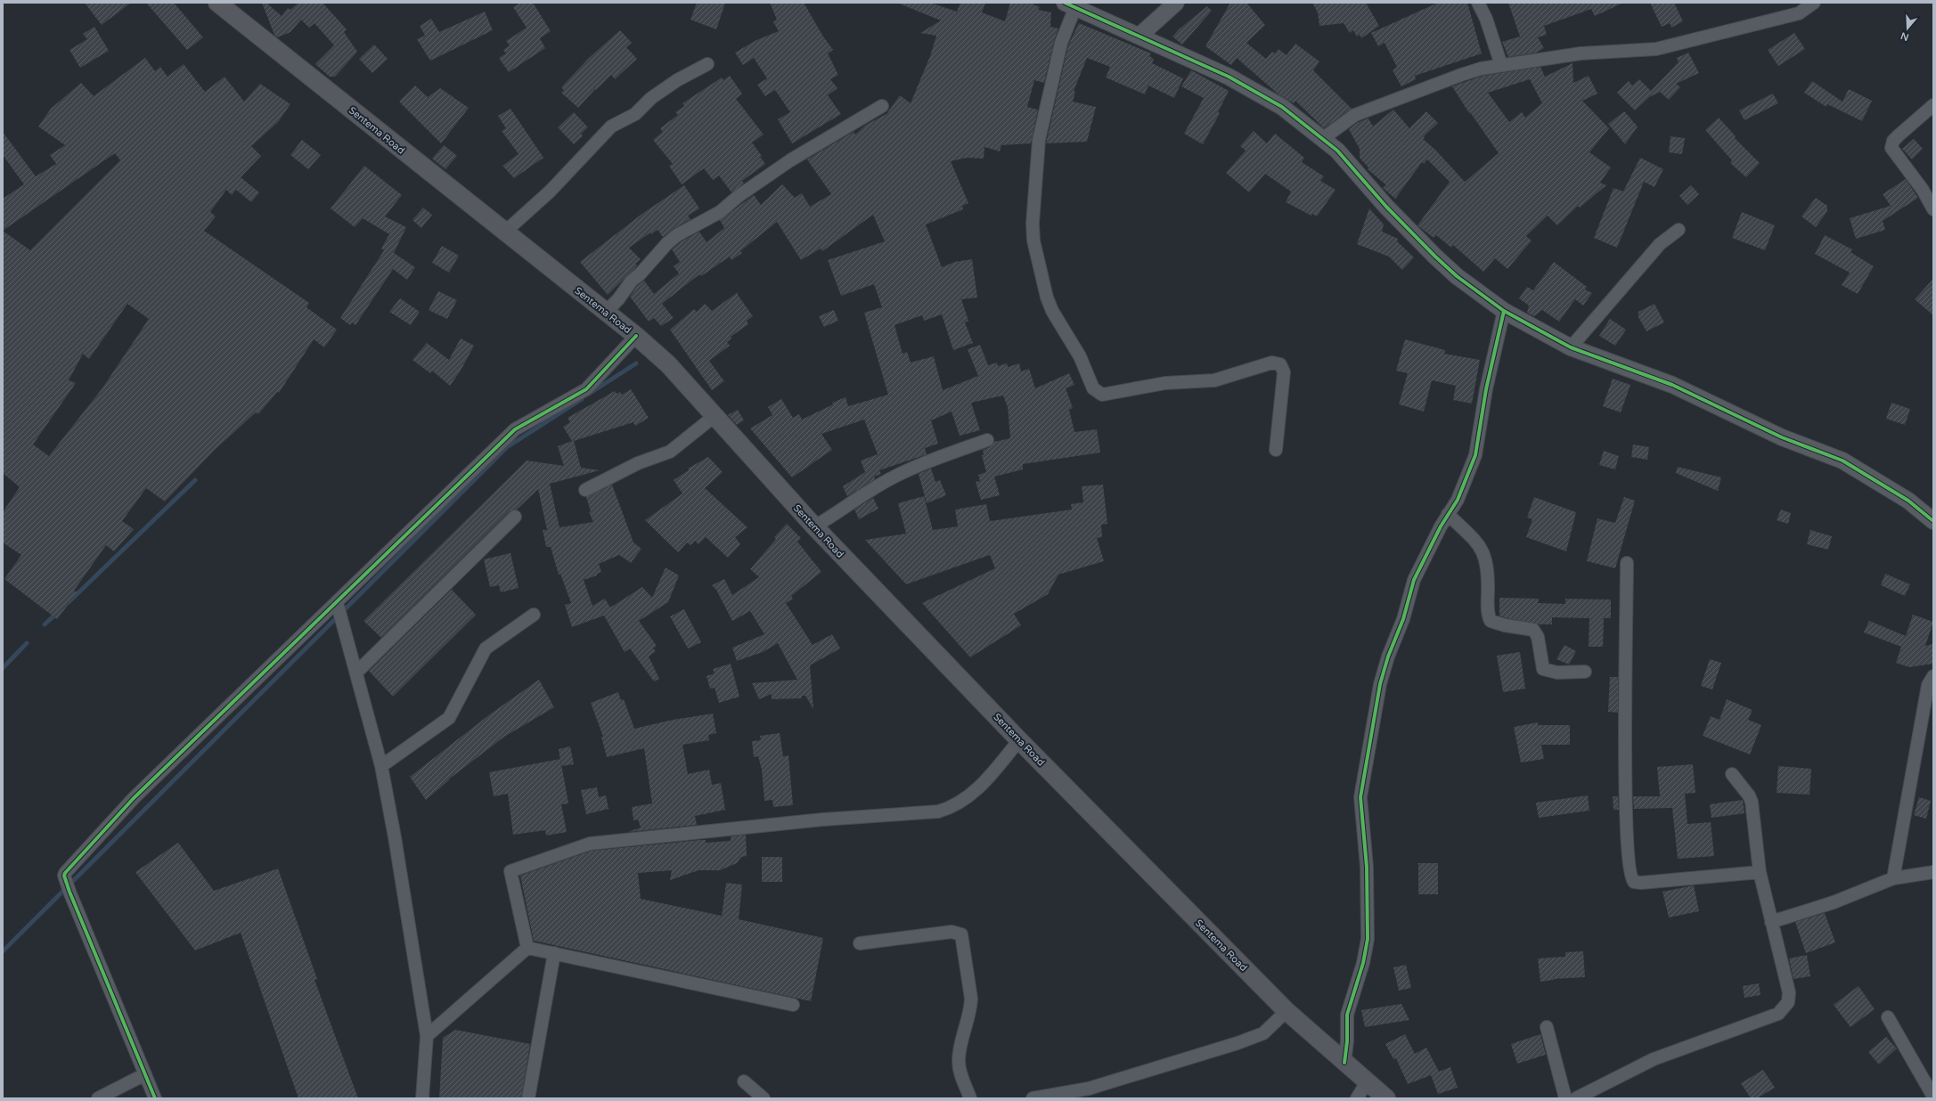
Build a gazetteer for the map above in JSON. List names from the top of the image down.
{
  "streets": {
    "main road": ["Sentema Road"]
  },
  "north": "bottom"
}
